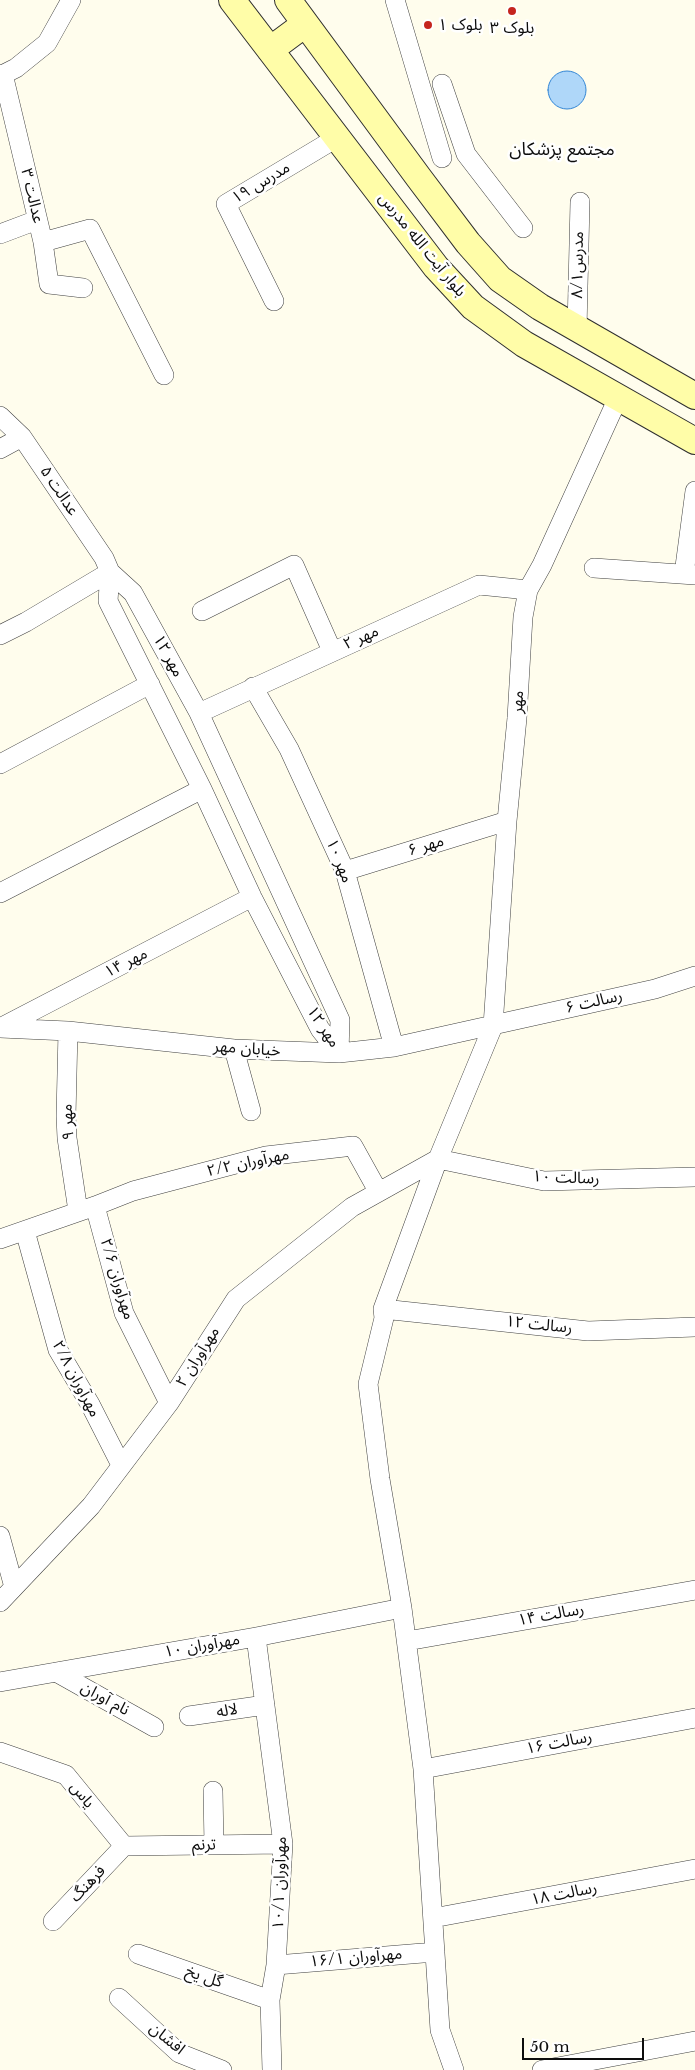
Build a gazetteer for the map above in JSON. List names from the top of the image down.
{
  "streets": {
    "main road": ["بلوار آیت الله مدرس"],
    "street": [
      "مدرس ۱۹",
      "عدالت ۳",
      "مدرس۸/۱",
      "عدالت ۵",
      "مهر ۲",
      "مهر ۱۲",
      "مهر",
      "مهر ۶",
      "مهر ۱۰",
      "مهر ۱۴",
      "رسالت ۶",
      "خیابان مهر",
      "مهر ۹",
      "مهرآوران ۲/۲",
      "رسالت ۱۰",
      "مهرآوران ۲/۶",
      "رسالت ۱۲",
      "مهرآوران ۲",
      "مهرآوران ۲/۸",
      "رسالت ۱۴",
      "مهرآوران ۱۰",
      "نام آوران",
      "لاله",
      "رسالت ۱۶",
      "یاس",
      "ترنم",
      "مهرآوران ۱۰/۱",
      "فرهنگ",
      "رسالت ۱۸",
      "مهرآوران ۱۶/۱",
      "گل یخ",
      "افشان"
    ]
  },
  "crossings": [
    ["مدرس ۱۹", "بلوار آیت الله مدرس"],
    ["بلوار آیت الله مدرس", "مهر"],
    ["عدالت ۵", "مهر ۱۲"],
    ["مهر ۲", "مهر ۱۲"],
    ["مهر ۲", "مهر"],
    ["مهر ۲", "مهر ۱۰"],
    ["مهر ۱۲", "مهر ۱۴"],
    ["مهر ۱۲", "خیابان مهر"],
    ["مهر", "مهر ۶"],
    ["مهر", "رسالت ۶"],
    ["مهر", "خیابان مهر"],
    ["مهر", "رسالت ۱۰"],
    ["مهر", "رسالت ۱۲"],
    ["مهر", "مهرآوران ۲"],
    ["مهر", "رسالت ۱۴"],
    ["مهر", "مهرآوران ۱۰"],
    ["مهر", "رسالت ۱۶"],
    ["مهر", "رسالت ۱۸"],
    ["مهر", "مهرآوران ۱۶/۱"],
    ["مهر ۶", "مهر ۱۰"],
    ["مهر ۱۰", "خیابان مهر"],
    ["مهر ۱۴", "خیابان مهر"],
    ["رسالت ۶", "خیابان مهر"],
    ["خیابان مهر", "مهر ۹"],
    ["مهر ۹", "مهرآوران ۲/۲"],
    ["مهر ۹", "مهرآوران ۲/۶"],
    ["مهرآوران ۲/۲", "مهرآوران ۲/۶"],
    ["مهرآوران ۲/۲", "مهرآوران ۲"],
    ["رسالت ۱۰", "مهرآوران ۲"],
    ["مهرآوران ۲/۶", "مهرآوران ۲"],
    ["مهرآوران ۲", "مهرآوران ۲/۸"],
    ["مهرآوران ۱۰", "نام آوران"],
    ["مهرآوران ۱۰", "مهرآوران ۱۰/۱"],
    ["لاله", "مهرآوران ۱۰/۱"],
    ["یاس", "ترنم"],
    ["یاس", "فرهنگ"],
    ["ترنم", "مهرآوران ۱۰/۱"],
    ["ترنم", "فرهنگ"],
    ["مهرآوران ۱۰/۱", "مهرآوران ۱۶/۱"],
    ["مهرآوران ۱۰/۱", "گل یخ"]
  ],
  "districts": ["مجتمع پزشکان"],
  "places": ["بلوک ۳", "بلوک ۱"],
  "scale_bar": "50 m"
}
